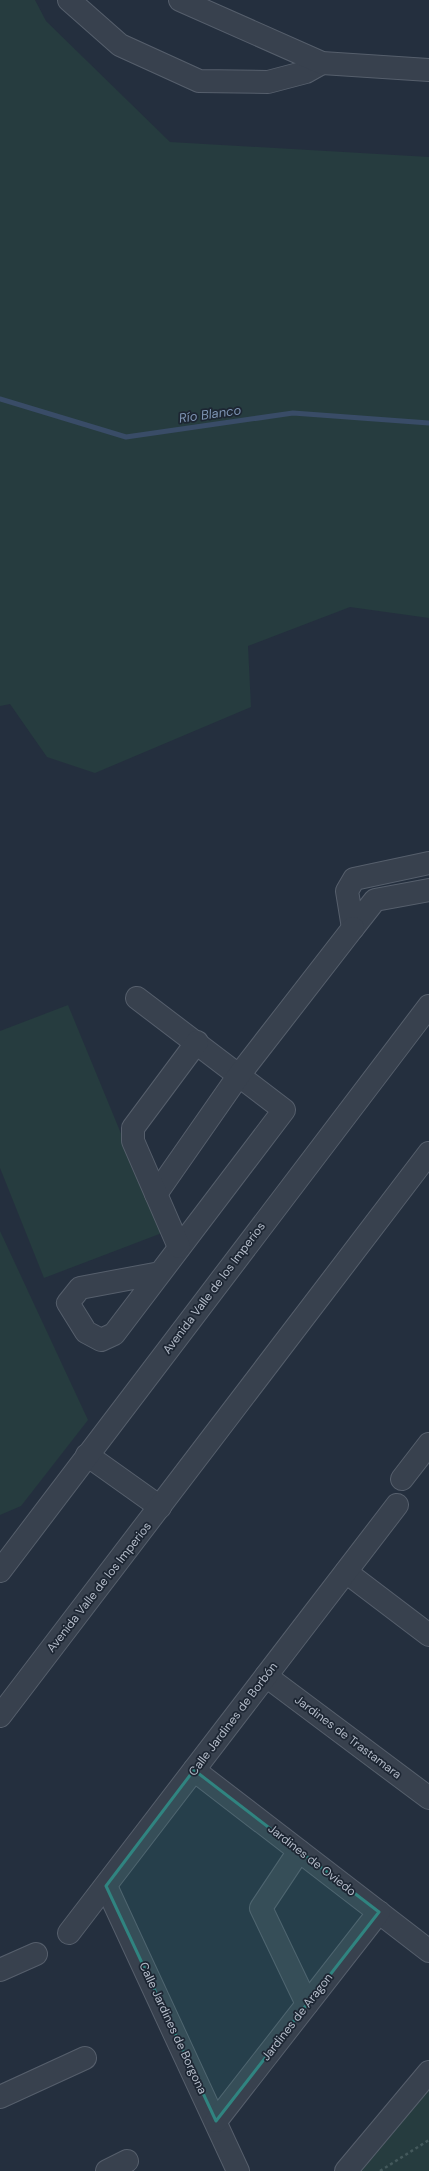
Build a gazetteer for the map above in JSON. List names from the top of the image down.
{
  "streets": {
    "street": [
      "Avenida Valle de los Imperios",
      "Calle Jardines de Borbón",
      "Jardines de Trastamara",
      "Jardines de Oviedo",
      "Jardines de Aragon",
      "Calle Jardines de Borgona"
    ]
  },
  "crossings": [
    ["Calle Jardines de Borbón", "Jardines de Trastamara"],
    ["Calle Jardines de Borbón", "Jardines de Oviedo"],
    ["Calle Jardines de Borbón", "Calle Jardines de Borgona"],
    ["Jardines de Oviedo", "Jardines de Aragon"],
    ["Jardines de Aragon", "Calle Jardines de Borgona"]
  ],
  "water": ["Río Blanco"]
}
